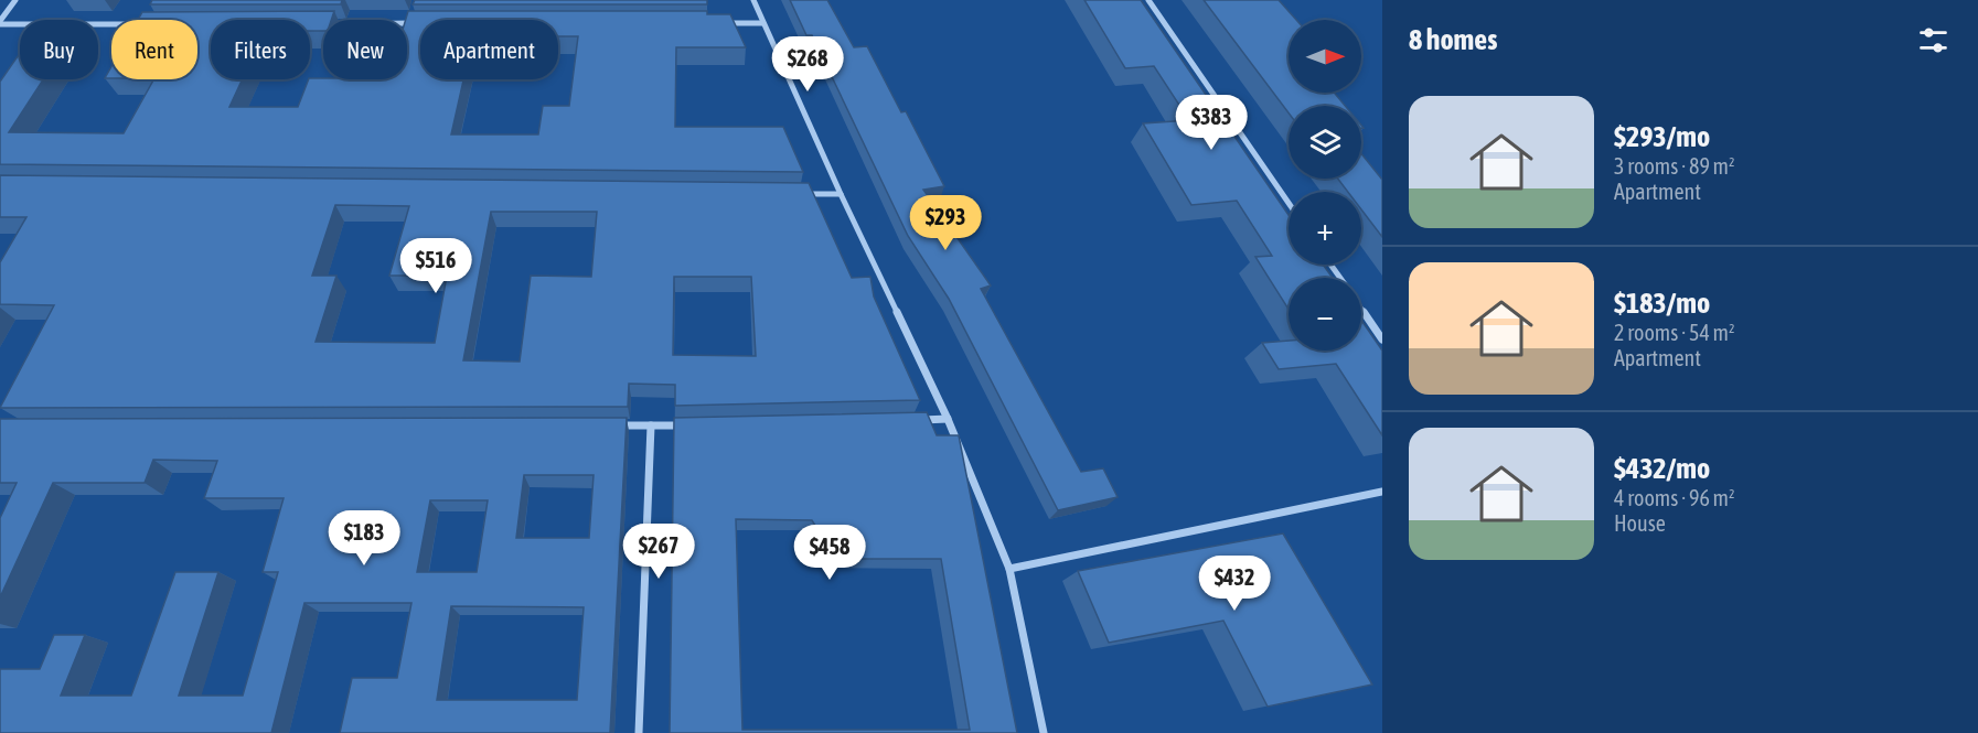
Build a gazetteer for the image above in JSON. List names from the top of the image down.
{
  "north": "right",
  "page": {
    "heading": "8 homes",
    "map_buttons": ["+", "−"],
    "chip": [
      "Buy",
      "Rent",
      "Filters",
      "New",
      "Apartment"
    ],
    "price": [
      "$268",
      "$383",
      "$293",
      "$516",
      "$183",
      "$267",
      "$458",
      "$432"
    ],
    "list": [
      {
        "name": "$293/mo",
        "note": "3 rooms · 89 m² · Apartment"
      },
      {
        "name": "$183/mo",
        "note": "2 rooms · 54 m² · Apartment"
      },
      {
        "name": "$432/mo",
        "note": "4 rooms · 96 m² · House"
      }
    ]
  }
}
